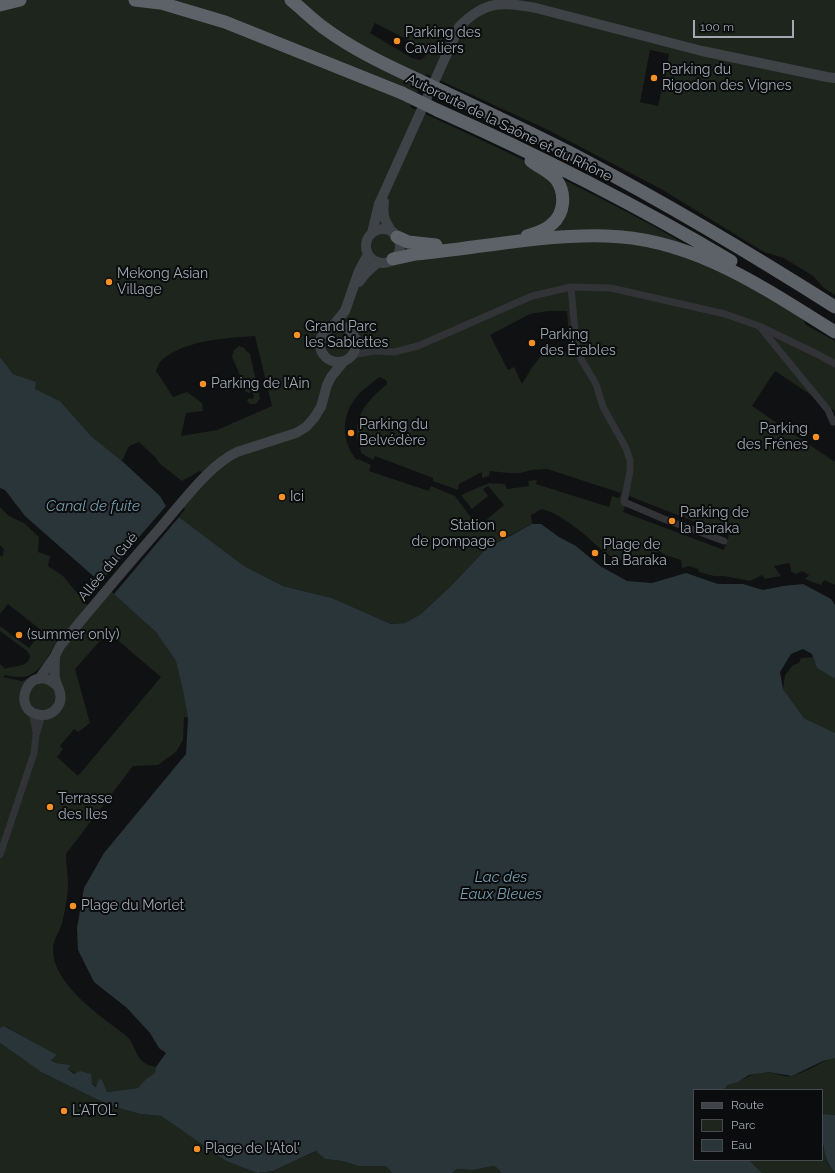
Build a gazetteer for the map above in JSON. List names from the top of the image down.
{
  "streets": {
    "highway": ["Autoroute de la Saône et du Rhône"],
    "street": ["Allée du Gué"]
  },
  "water": ["Canal de fuite", "Lac des Eaux Bleues"],
  "places": [
    "Parking des Cavaliers",
    "Parking du Rigodon des Vignes",
    "Mekong Asian Village",
    "Grand Parc les Sablettes",
    "Parking des Érables",
    "Parking de l'Ain",
    "Parking du Belvédère",
    "Parking des Frênes",
    "Ici",
    "Parking de la Baraka",
    "Station de pompage",
    "Plage de La Baraka",
    "(summer only)",
    "Terrasse des Iles",
    "Plage du Morlet",
    "L'ATOL'",
    "Plage de l'Atol'"
  ],
  "legend": ["Route", "Parc", "Eau"],
  "scale_bar": "100 m"
}
